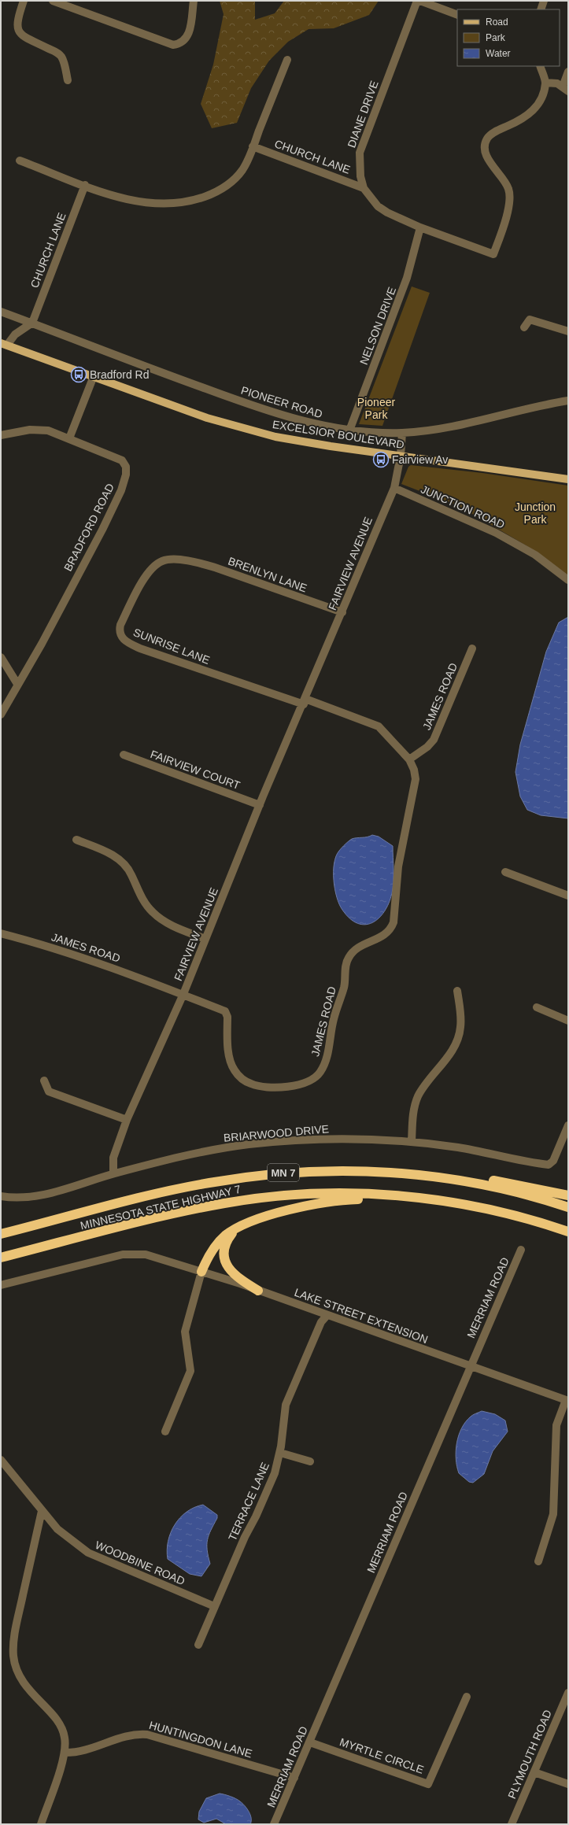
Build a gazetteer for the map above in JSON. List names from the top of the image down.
{
  "streets": {
    "highway": ["MN 7", "MINNESOTA STATE HIGHWAY 7"],
    "main road": ["EXCELSIOR BOULEVARD"],
    "street": [
      "DIANE DRIVE",
      "CHURCH LANE",
      "NELSON DRIVE",
      "PIONEER ROAD",
      "JUNCTION ROAD",
      "BRADFORD ROAD",
      "FAIRVIEW AVENUE",
      "BRENLYN LANE",
      "SUNRISE LANE",
      "JAMES ROAD",
      "FAIRVIEW COURT",
      "BRIARWOOD DRIVE",
      "MERRIAM ROAD",
      "LAKE STREET EXTENSION",
      "TERRACE LANE",
      "WOODBINE ROAD",
      "HUNTINGDON LANE",
      "PLYMOUTH ROAD",
      "MYRTLE CIRCLE"
    ]
  },
  "crossings": [
    ["DIANE DRIVE", "CHURCH LANE"],
    ["DIANE DRIVE", "NELSON DRIVE"],
    ["CHURCH LANE", "PIONEER ROAD"],
    ["NELSON DRIVE", "PIONEER ROAD"],
    ["PIONEER ROAD", "FAIRVIEW AVENUE"],
    ["EXCELSIOR BOULEVARD", "FAIRVIEW AVENUE"],
    ["JUNCTION ROAD", "FAIRVIEW AVENUE"],
    ["FAIRVIEW AVENUE", "BRENLYN LANE"],
    ["FAIRVIEW AVENUE", "SUNRISE LANE"],
    ["FAIRVIEW AVENUE", "JAMES ROAD"],
    ["FAIRVIEW AVENUE", "FAIRVIEW COURT"],
    ["FAIRVIEW AVENUE", "BRIARWOOD DRIVE"],
    ["BRENLYN LANE", "SUNRISE LANE"],
    ["SUNRISE LANE", "JAMES ROAD"],
    ["MERRIAM ROAD", "LAKE STREET EXTENSION"],
    ["MERRIAM ROAD", "HUNTINGDON LANE"],
    ["MERRIAM ROAD", "MYRTLE CIRCLE"],
    ["LAKE STREET EXTENSION", "TERRACE LANE"],
    ["TERRACE LANE", "WOODBINE ROAD"]
  ],
  "parks": ["Pioneer Park", "Junction Park"],
  "places": {
    "bus stop": ["Bradford Rd", "Fairview Av"]
  },
  "legend": ["Road", "Park", "Water"]
}
